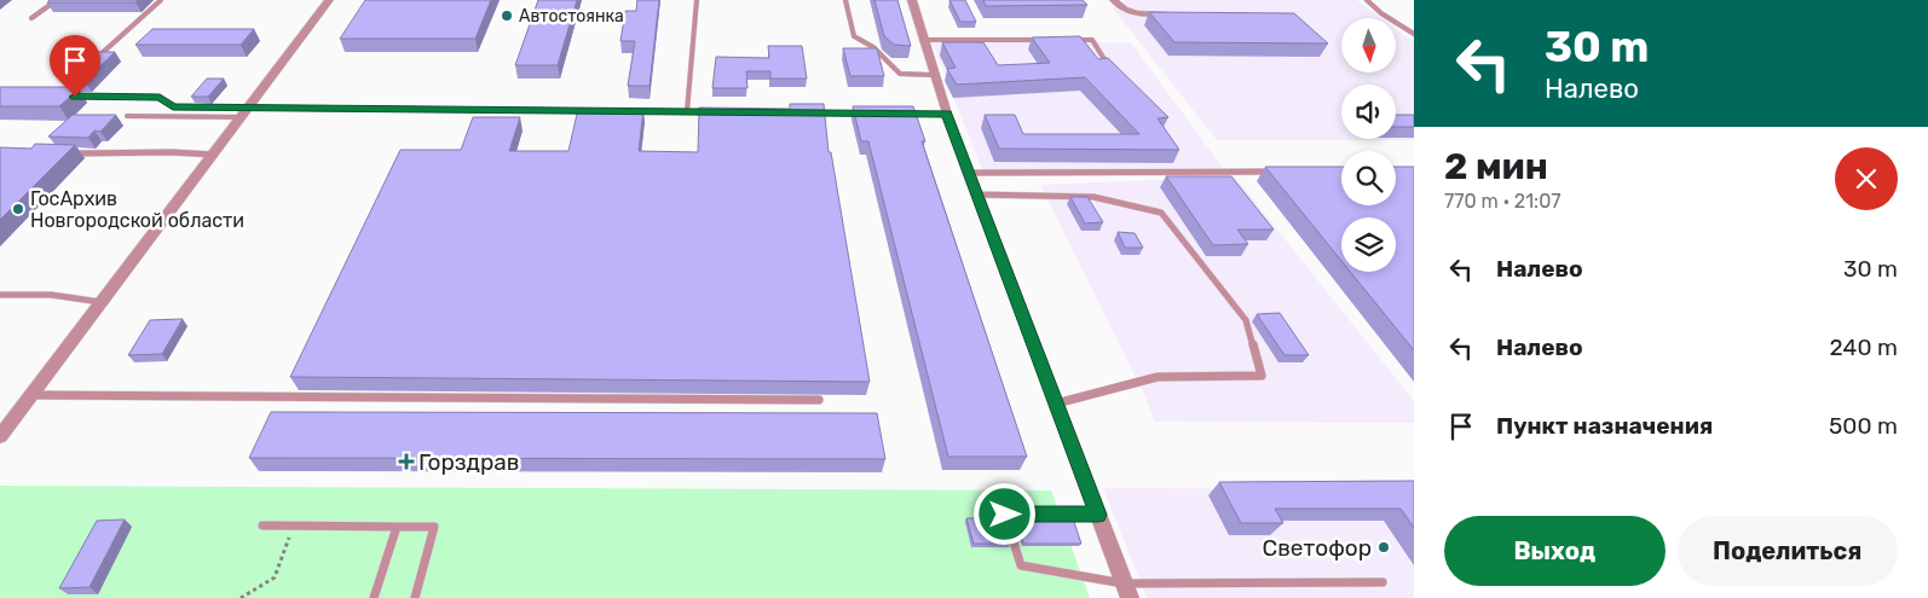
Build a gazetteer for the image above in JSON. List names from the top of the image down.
{
  "places": {
    "other": ["Автостоянка", "ГосАрхив Новгородской области", "Светофор"],
    "health": ["Горздрав"]
  },
  "north": "bottom",
  "page": {
    "turn": ["30 m", "Налево"],
    "heading": ["2 мин", "770 m · 21:07"],
    "list": [
      {
        "name": "Налево",
        "value": "30 m"
      },
      {
        "name": "Налево",
        "value": "240 m"
      },
      {
        "name": "Пункт назначения",
        "value": "500 m"
      }
    ],
    "buttons": ["Выход", "Поделиться"]
  }
}
